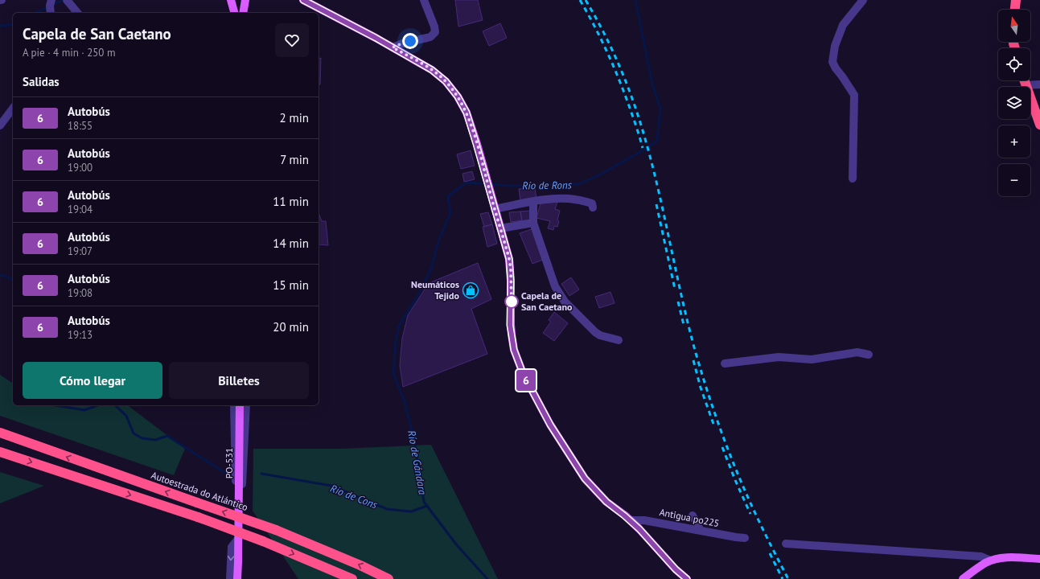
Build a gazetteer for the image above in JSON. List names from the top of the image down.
{
  "streets": {
    "highway": ["Autoestrada do Atlántico"],
    "main road": ["PO-531"],
    "street": ["Antigua po225"]
  },
  "water": ["Río de Rons", "Río de Gándara", "Río de Cons"],
  "places": {
    "shop": ["Neumáticos Tejido"],
    "other": ["Capela de San Caetano"]
  },
  "lines": ["bus line 6"],
  "north": "top",
  "page": {
    "on_map": "6",
    "map_buttons": ["+", "−"],
    "heading": [
      ["Capela de San Caetano", "A pie · 4 min · 250 m"],
      "Salidas"
    ],
    "list": [
      {
        "mark": "6",
        "name": "Autobús",
        "note": "18:55",
        "value": "2 min"
      },
      {
        "mark": "6",
        "name": "Autobús",
        "note": "19:00",
        "value": "7 min"
      },
      {
        "mark": "6",
        "name": "Autobús",
        "note": "19:04",
        "value": "11 min"
      },
      {
        "mark": "6",
        "name": "Autobús",
        "note": "19:07",
        "value": "14 min"
      },
      {
        "mark": "6",
        "name": "Autobús",
        "note": "19:08",
        "value": "15 min"
      },
      {
        "mark": "6",
        "name": "Autobús",
        "note": "19:13",
        "value": "20 min"
      }
    ],
    "buttons": ["Cómo llegar", "Billetes"]
  }
}
